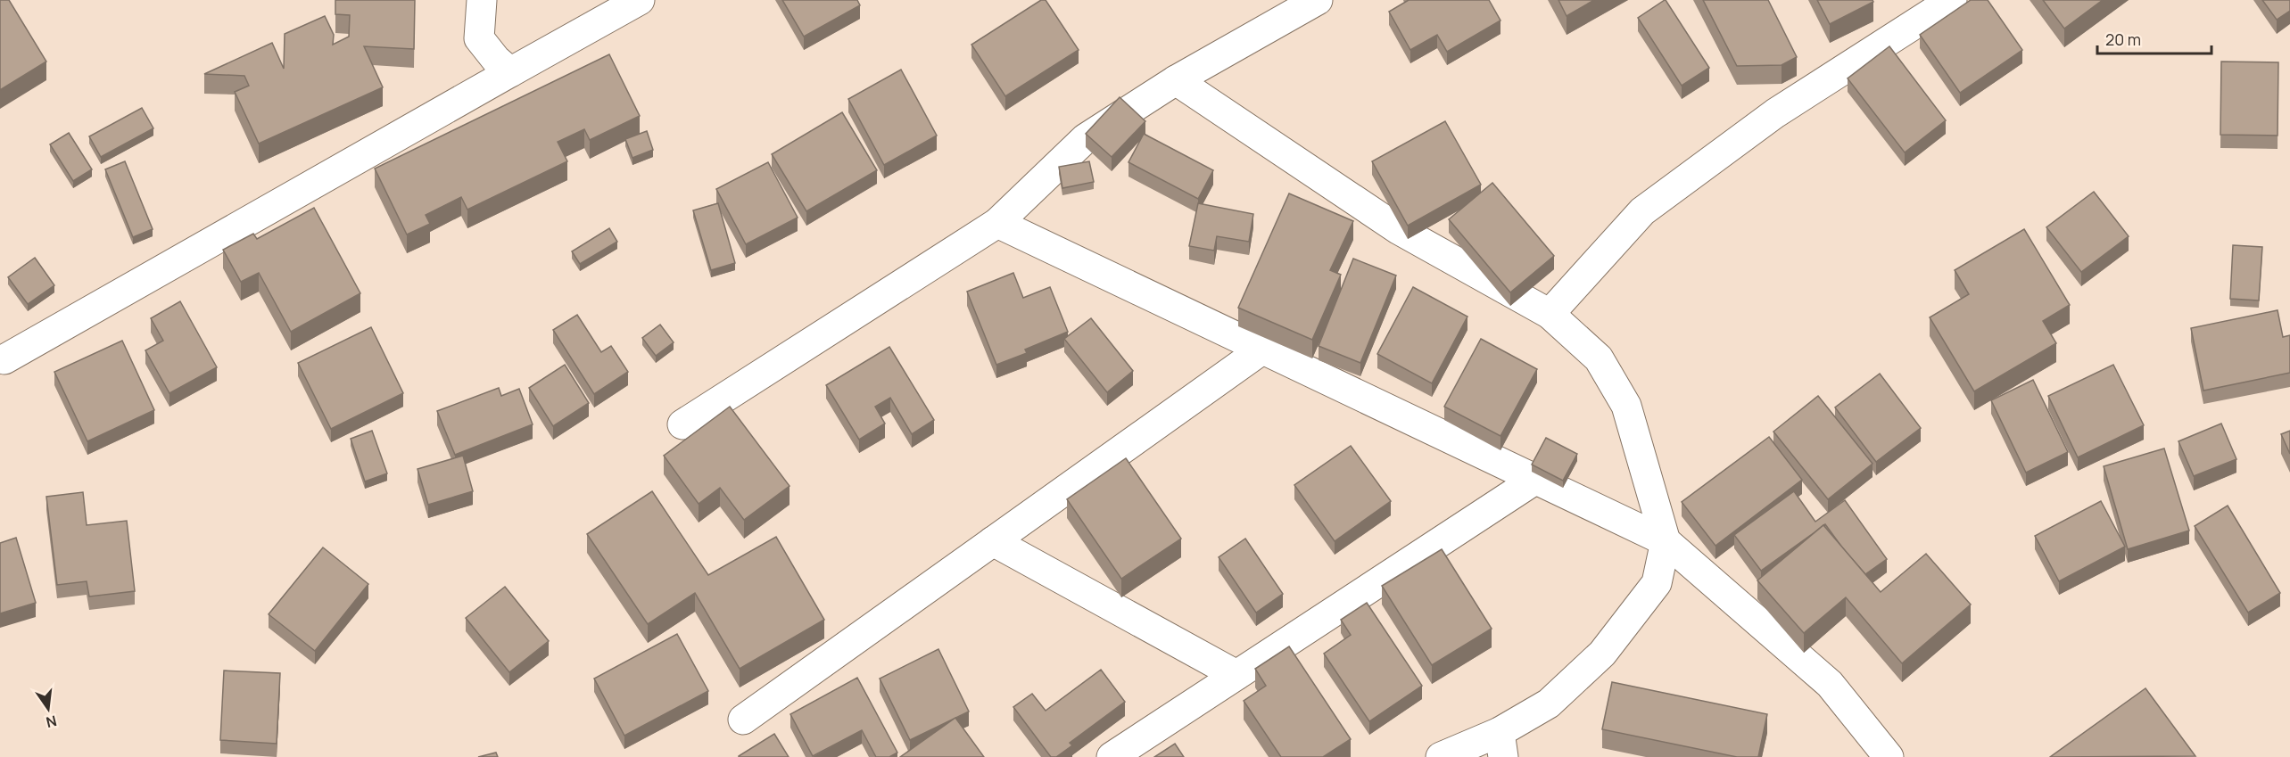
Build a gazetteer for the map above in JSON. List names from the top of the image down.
{
  "scale_bar": "20 m",
  "north": "bottom"
}
